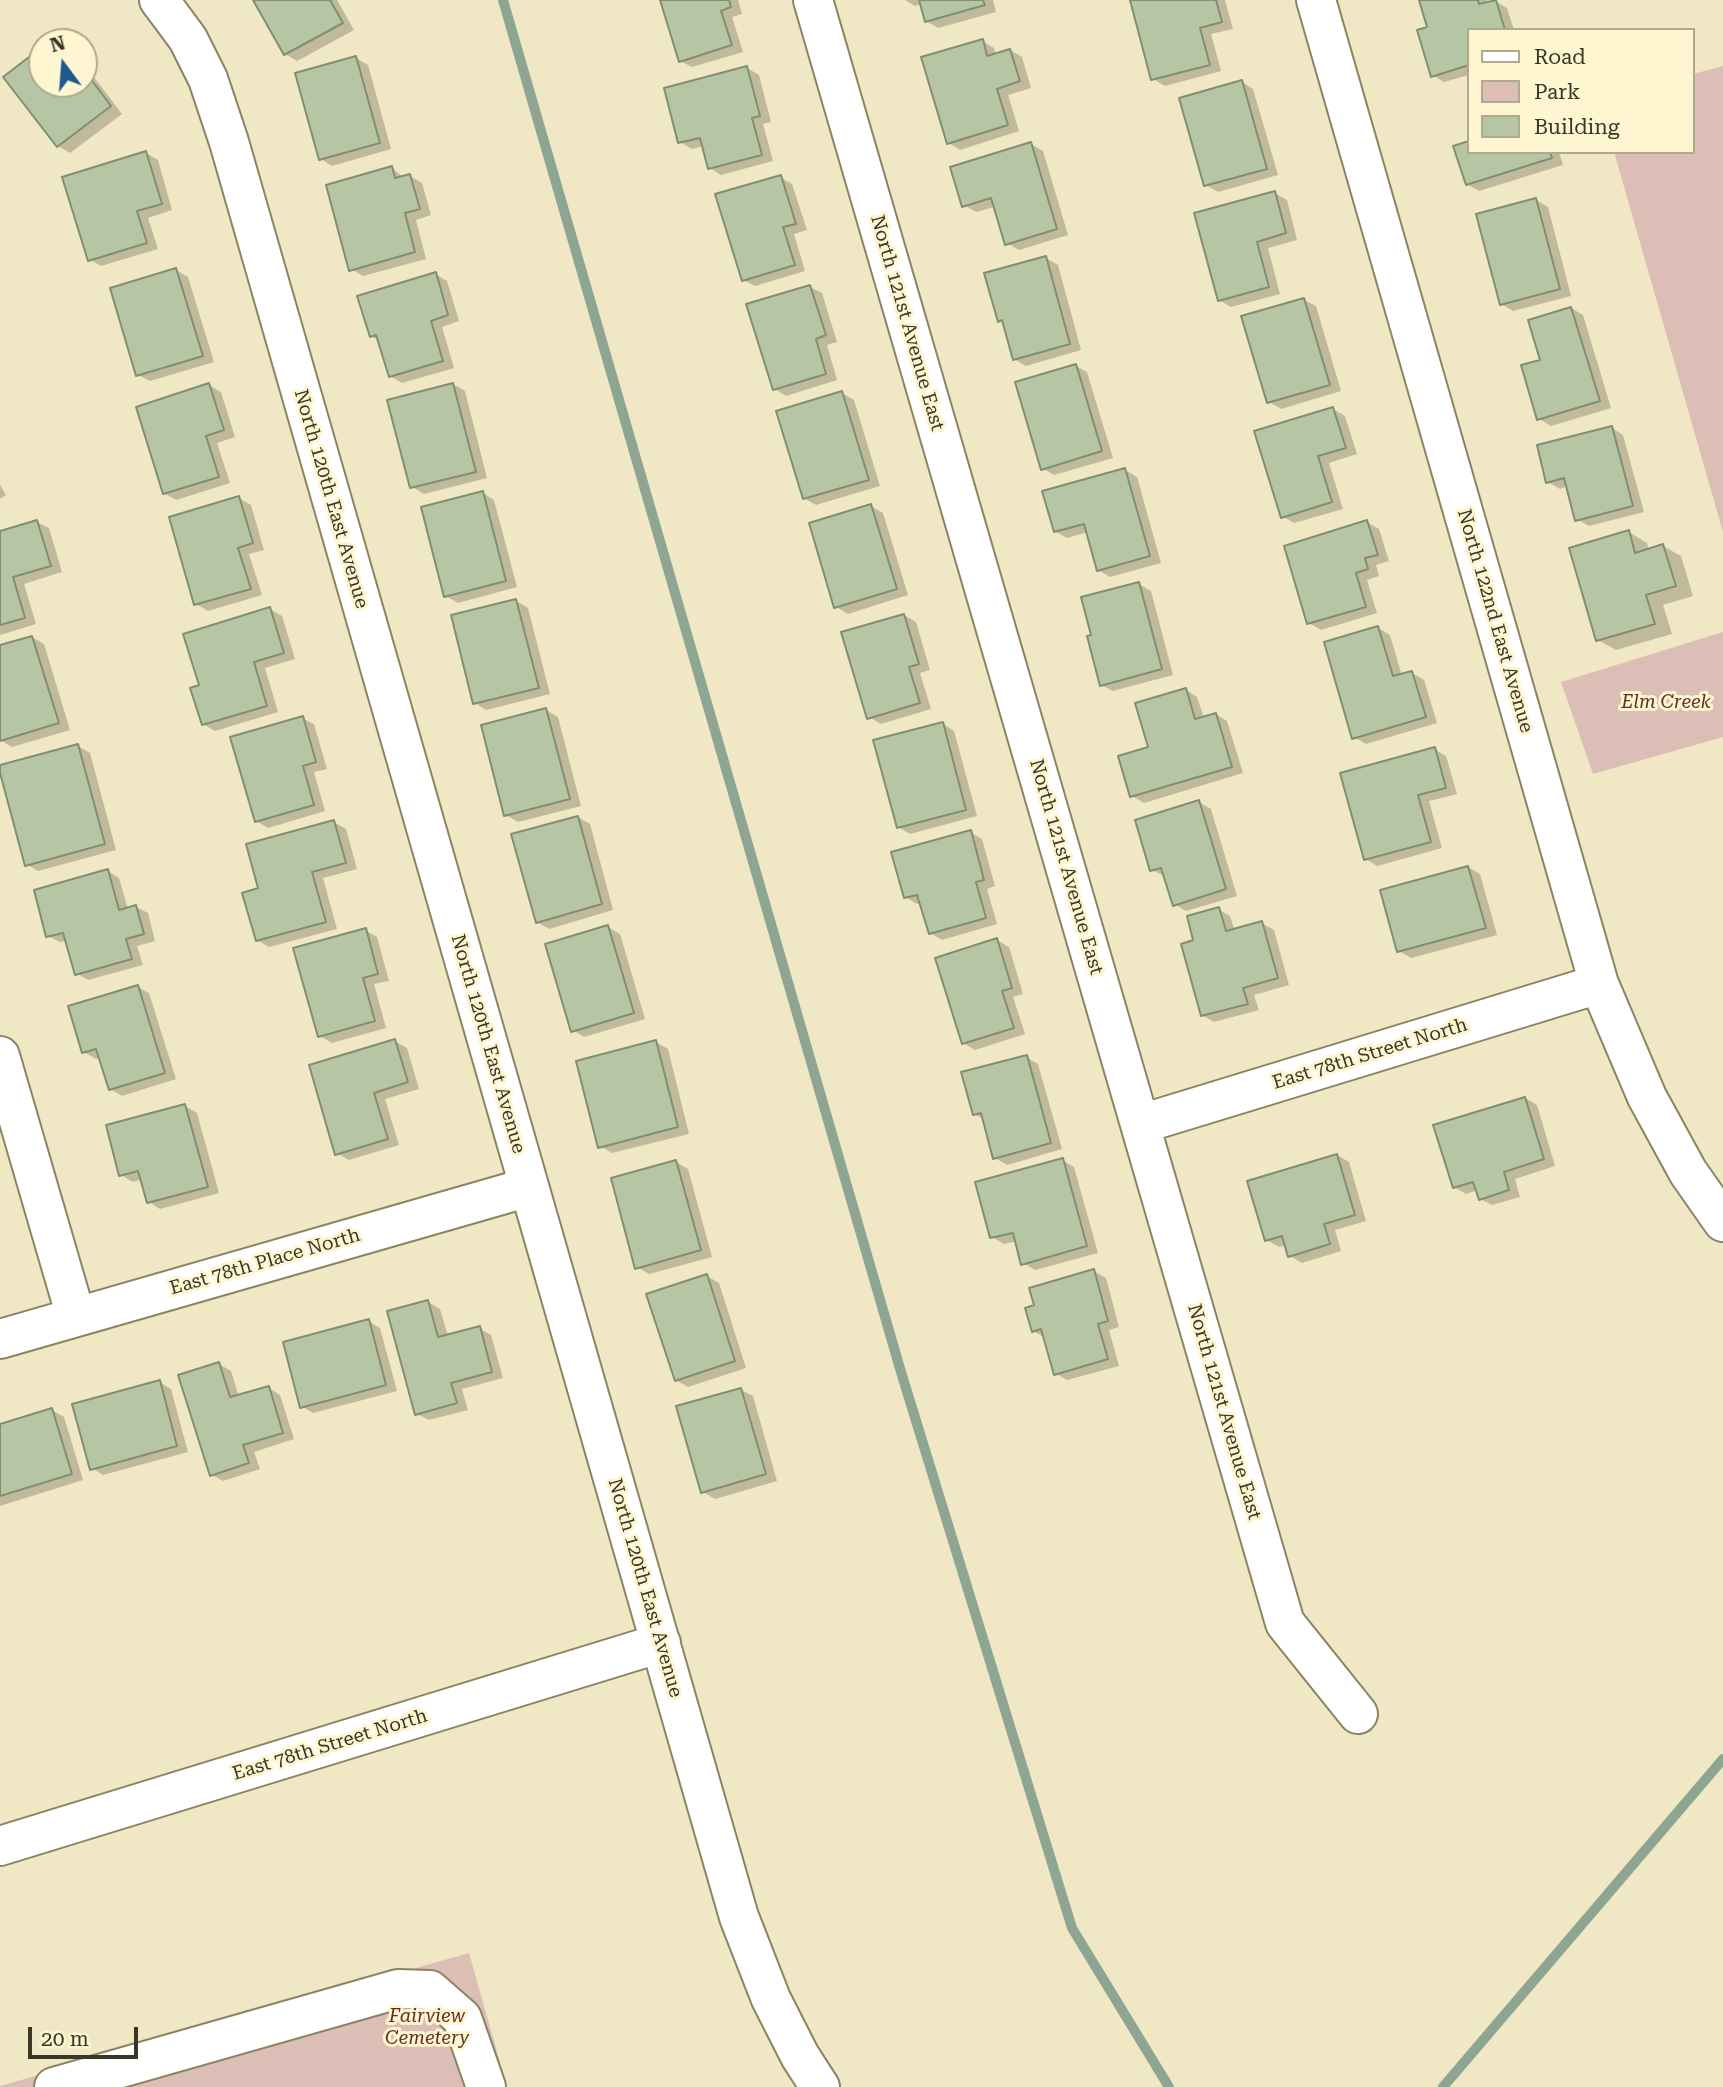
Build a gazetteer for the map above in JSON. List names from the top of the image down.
{
  "streets": {
    "street": [
      "North 121st Avenue East",
      "North 120th East Avenue",
      "North 122nd East Avenue",
      "East 78th Street North",
      "East 78th Place North"
    ]
  },
  "crossings": [
    ["North 121st Avenue East", "East 78th Street North"],
    ["North 120th East Avenue", "East 78th Street North"],
    ["North 120th East Avenue", "East 78th Place North"],
    ["North 122nd East Avenue", "East 78th Street North"]
  ],
  "parks": ["Elm Creek", "Fairview Cemetery"],
  "legend": ["Road", "Park", "Building"],
  "scale_bar": "20 m",
  "north": "top"
}
